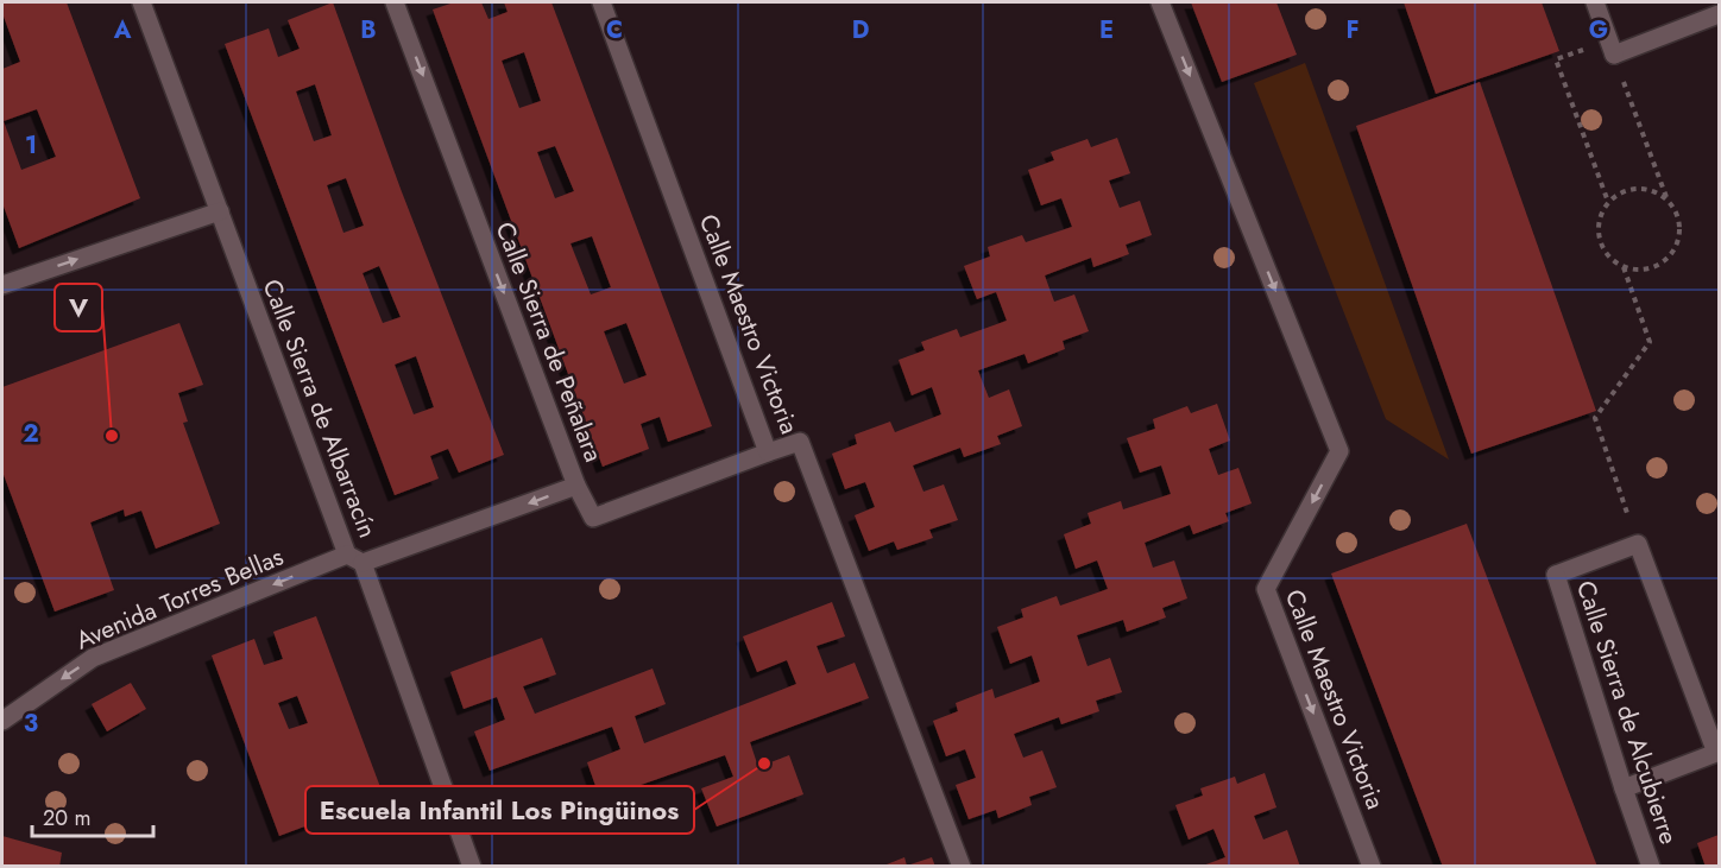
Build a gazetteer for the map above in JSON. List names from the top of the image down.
{
  "streets": {
    "street": [
      "Calle Maestro Victoria",
      "Calle Sierra de Peñalara",
      "Calle Sierra de Albarracín",
      "Avenida Torres Bellas",
      "Calle Sierra de Alcubierre"
    ]
  },
  "crossings": [
    ["Calle Sierra de Peñalara", "Calle Sierra de Albarracín"],
    ["Calle Sierra de Peñalara", "Avenida Torres Bellas"],
    ["Calle Sierra de Albarracín", "Avenida Torres Bellas"]
  ],
  "one_way": ["Calle Maestro Victoria", "Avenida Torres Bellas"],
  "places": ["V", "Escuela Infantil Los Pingüinos"],
  "scale_bar": "20 m",
  "grid": {
    "columns": [
      "A",
      "B",
      "C",
      "D",
      "E",
      "F",
      "G"
    ],
    "rows": ["1", "2", "3"]
  }
}
